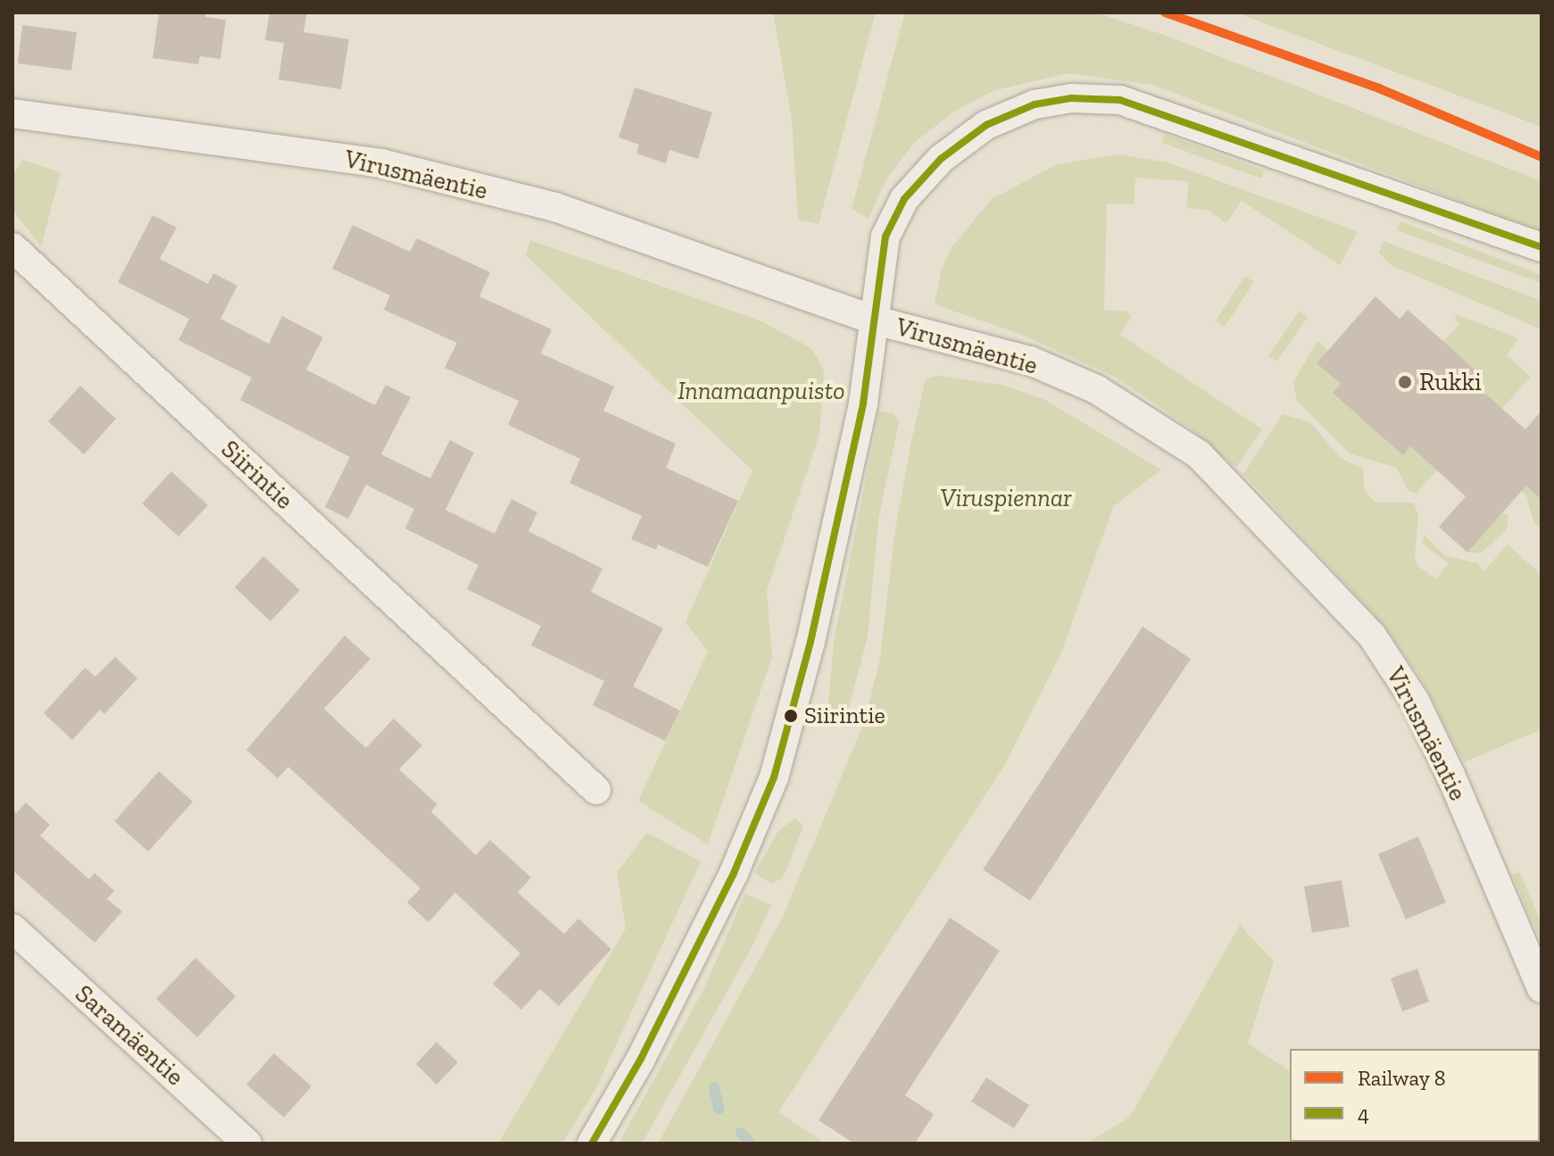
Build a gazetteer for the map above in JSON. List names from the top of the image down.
{
  "streets": {
    "street": ["Virusmäentie", "Siirintie", "Saramäentie"]
  },
  "parks": ["Innamaanpuisto", "Viruspiennar"],
  "places": ["Rukki", "Siirintie"],
  "lines": ["rail line 8", "transit line 4"],
  "legend": ["Railway 8", "4"]
}
